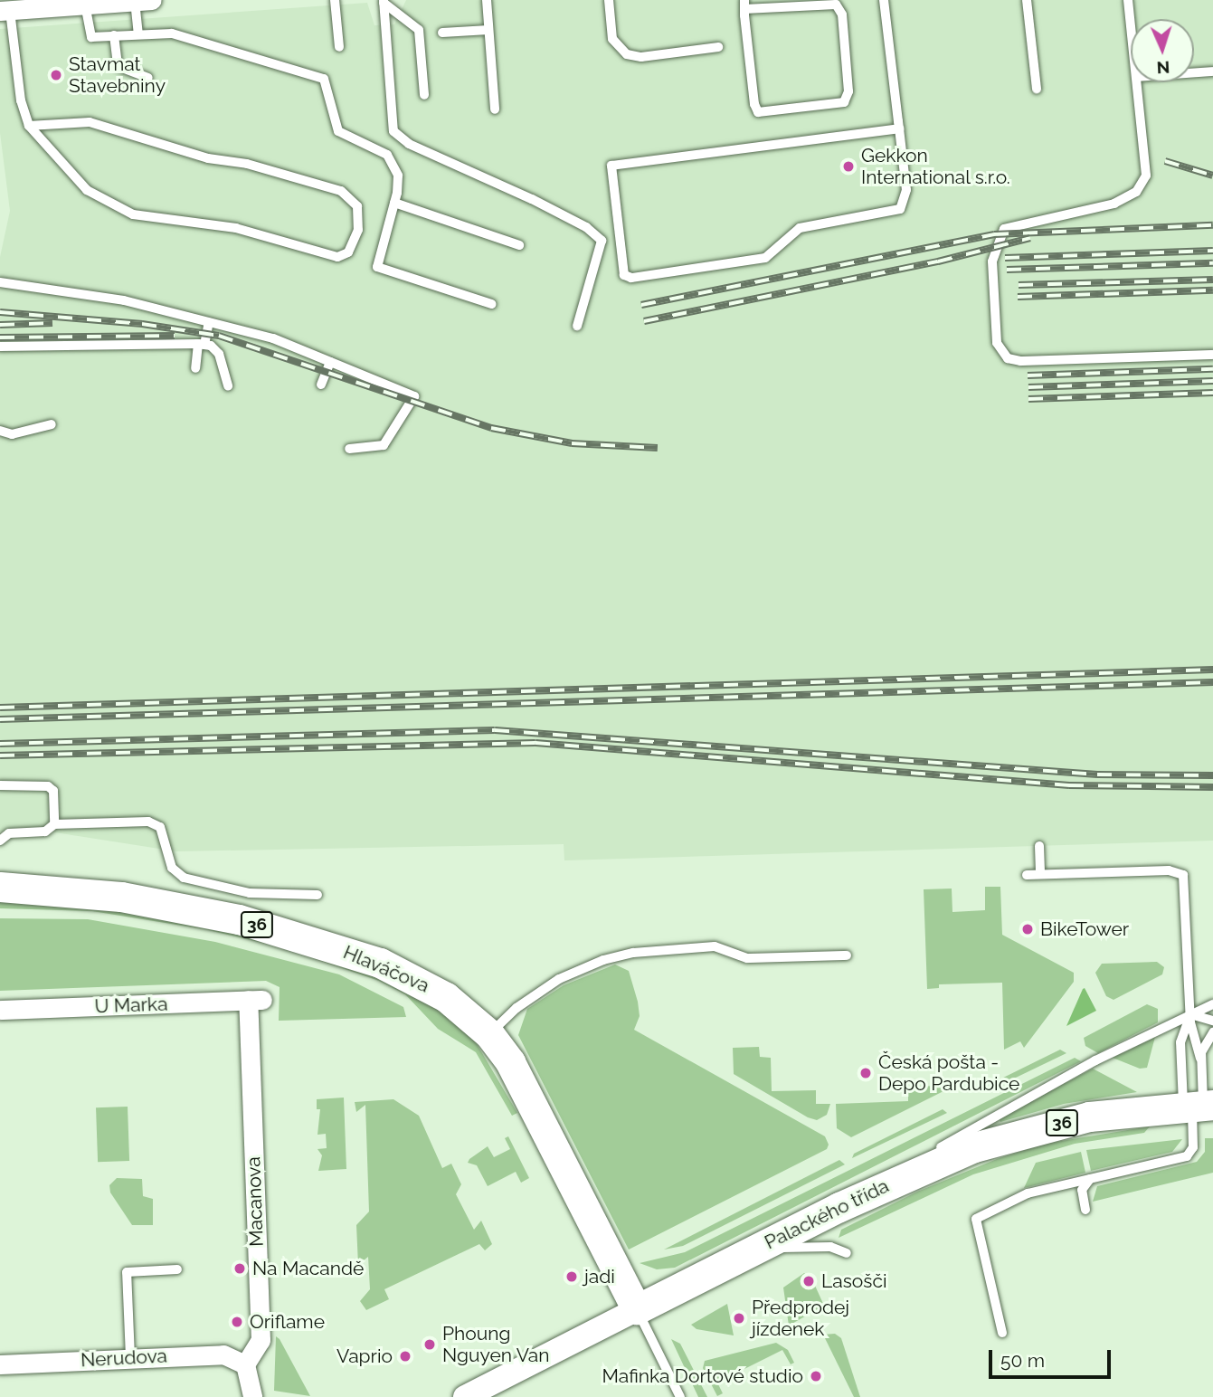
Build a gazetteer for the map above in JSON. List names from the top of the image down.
{
  "streets": {
    "main road": ["36", "Hlaváčova", "Palackého třída"],
    "street": ["U Marka", "Macanova", "Nerudova"]
  },
  "crossings": [
    ["Hlaváčova", "Palackého třída"],
    ["U Marka", "Macanova"],
    ["Macanova", "Nerudova"]
  ],
  "places": [
    "Stavmat Stavebniny",
    "Gekkon International s.r.o.",
    "BikeTower",
    "Česká pošta - Depo Pardubice",
    "Na Macandě",
    "jadi",
    "Lasošči",
    "Předprodej jízdenek",
    "Oriflame",
    "Phoung Nguyen Van",
    "Vaprio",
    "Mafinka Dortové studio"
  ],
  "scale_bar": "50 m",
  "north": "bottom"
}
